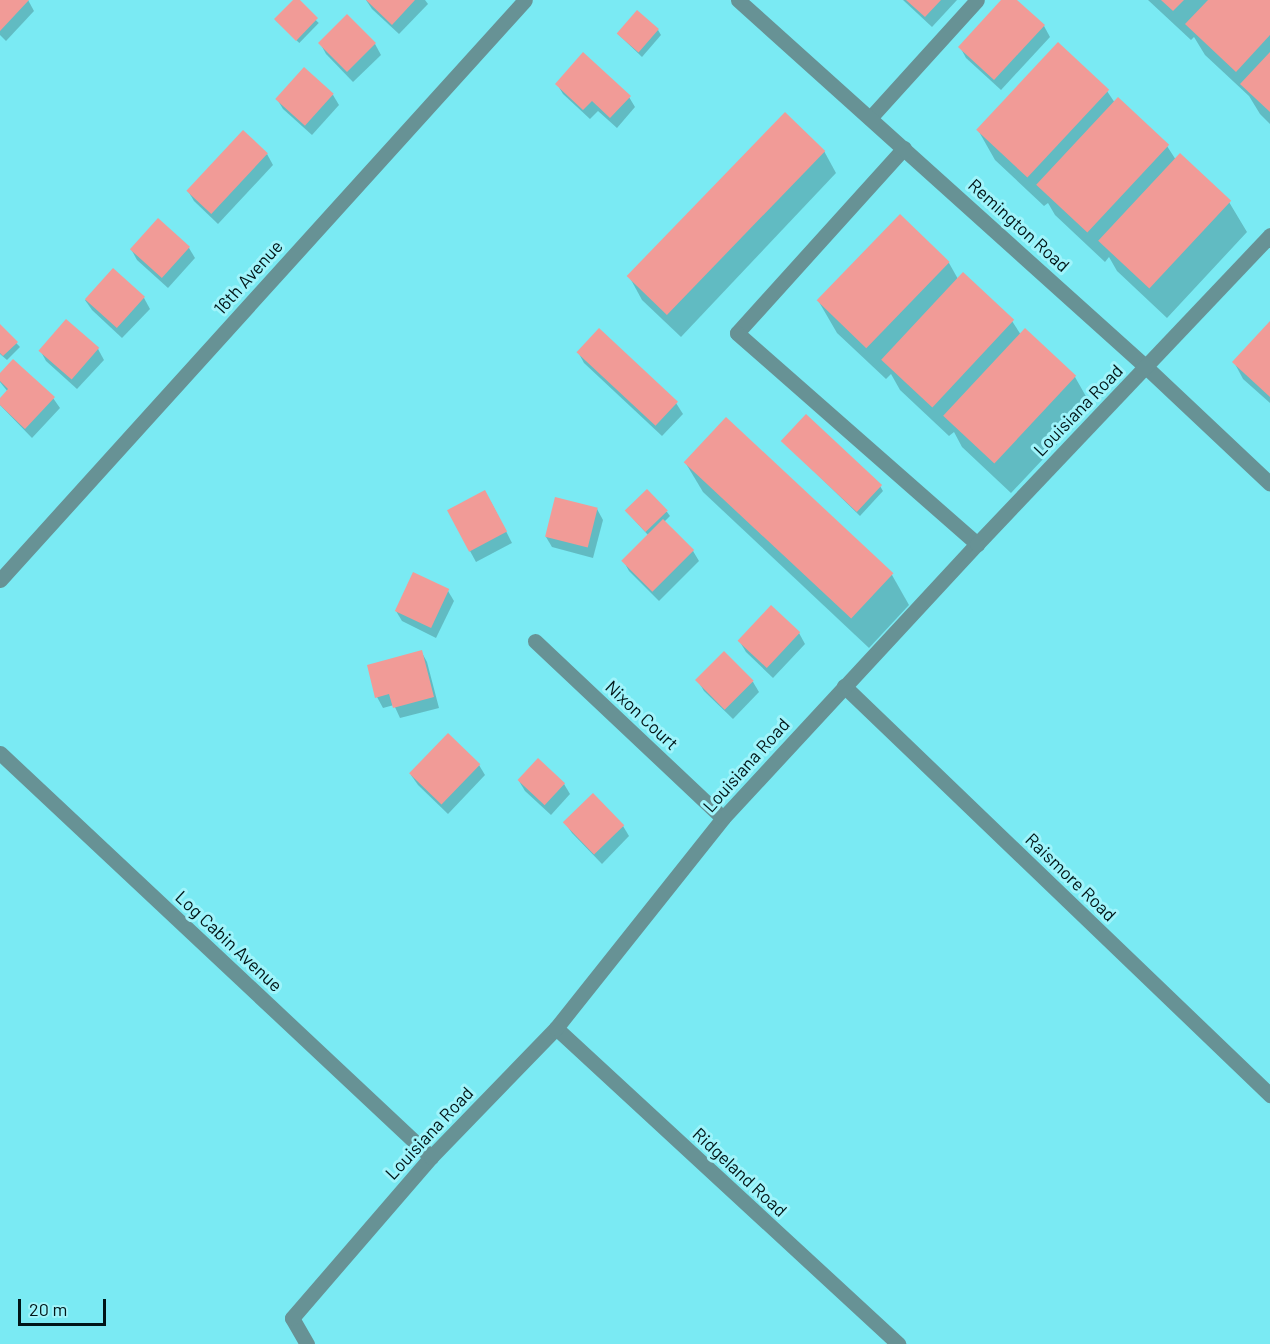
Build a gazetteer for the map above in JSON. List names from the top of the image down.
{
  "streets": {
    "street": [
      "Remington Road",
      "16th Avenue",
      "Louisiana Road",
      "Nixon Court",
      "Raismore Road",
      "Log Cabin Avenue",
      "Ridgeland Road"
    ]
  },
  "crossings": [
    ["Remington Road", "Louisiana Road"],
    ["Louisiana Road", "Nixon Court"],
    ["Louisiana Road", "Raismore Road"],
    ["Louisiana Road", "Log Cabin Avenue"],
    ["Louisiana Road", "Ridgeland Road"]
  ],
  "scale_bar": "20 m"
}
